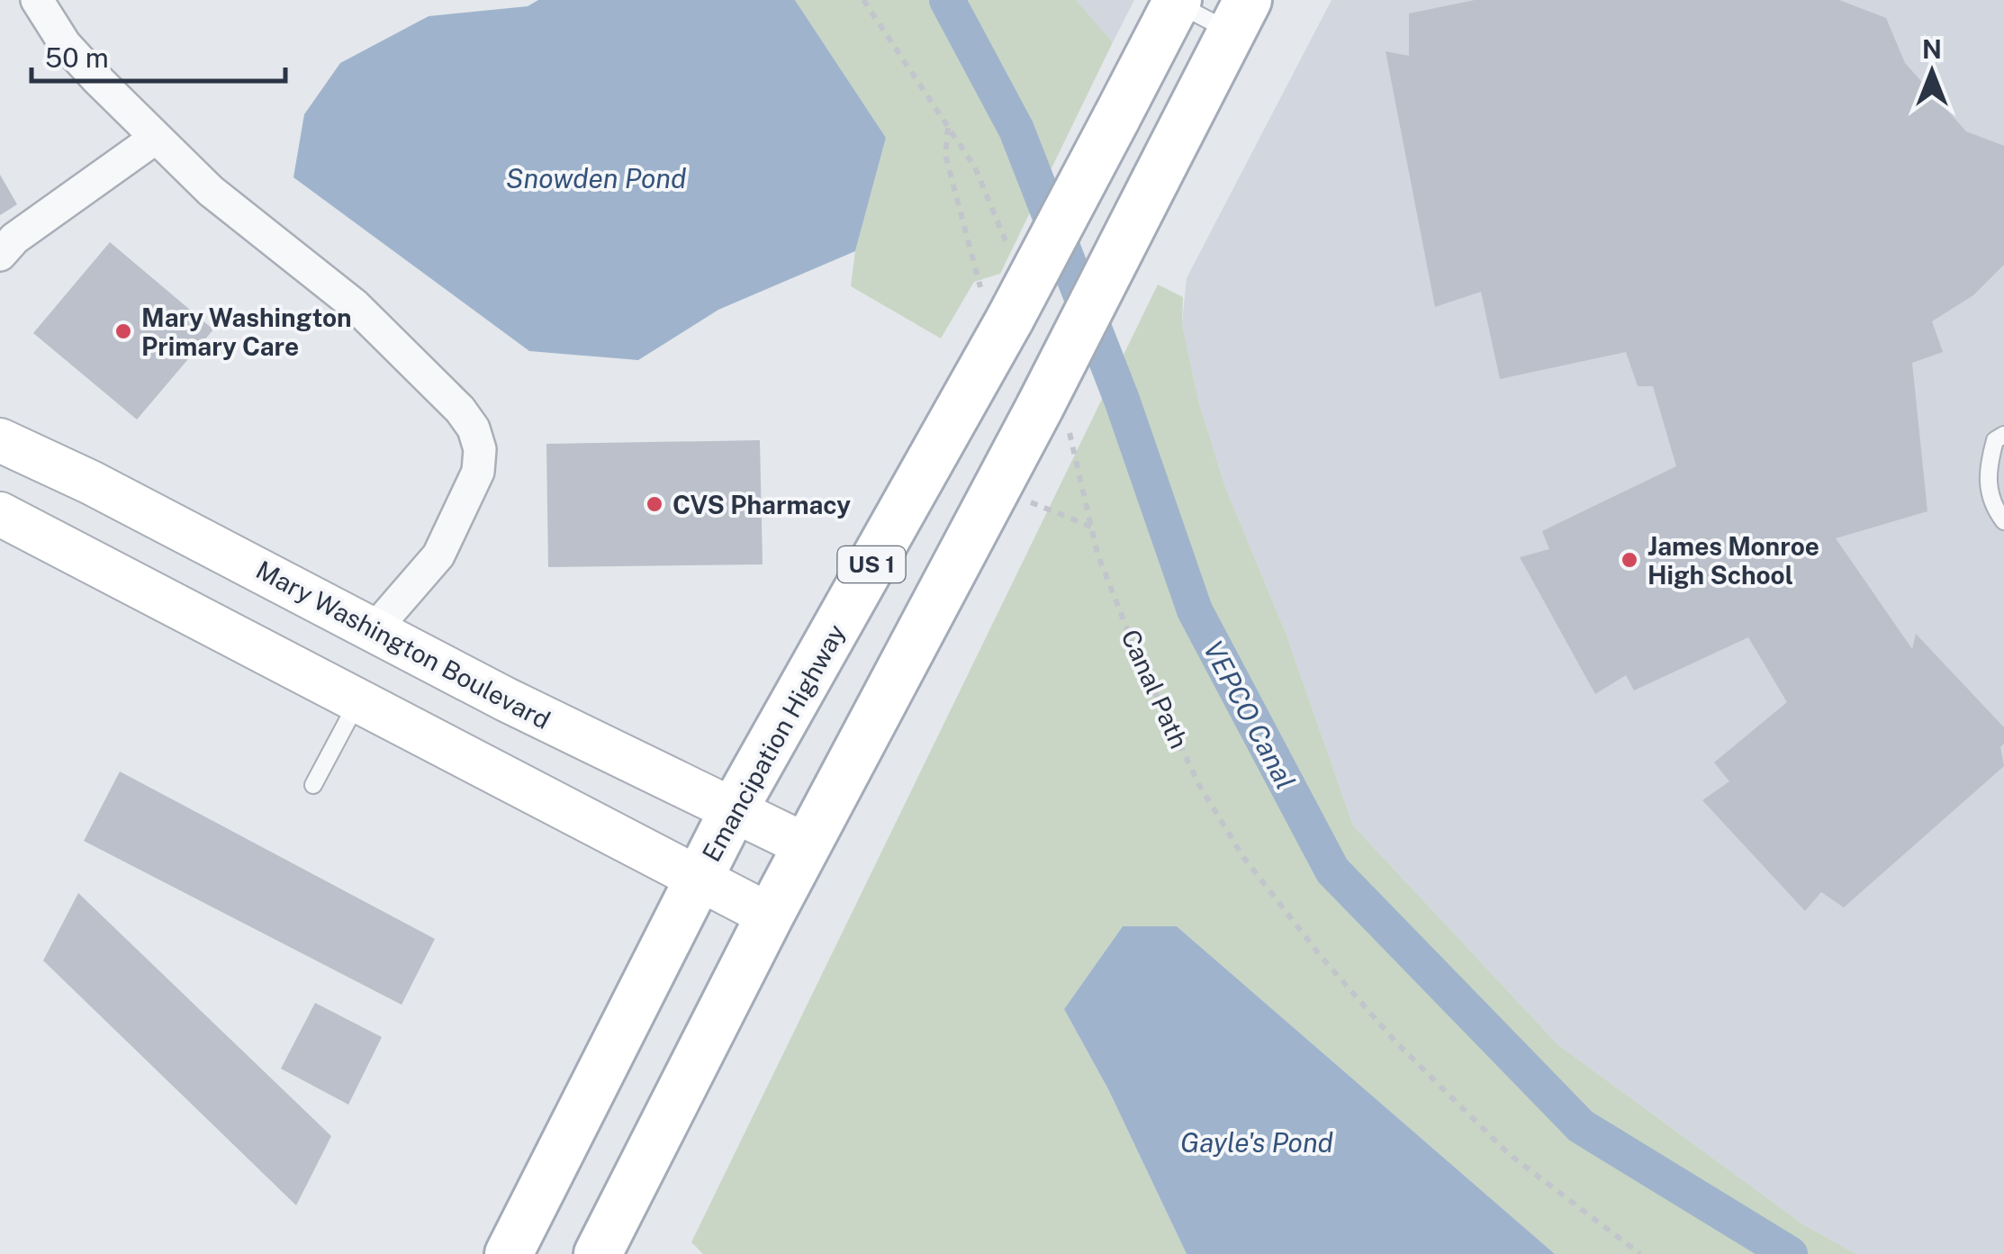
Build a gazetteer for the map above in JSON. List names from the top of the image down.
{
  "streets": {
    "main road": ["US 1", "Emancipation Highway"],
    "street": ["Mary Washington Boulevard"],
    "path": ["Canal Path"]
  },
  "crossings": [
    ["US 1", "Mary Washington Boulevard"],
    ["US 1", "Canal Path"],
    ["Mary Washington Boulevard", "Emancipation Highway"]
  ],
  "water": ["Snowden Pond", "VEPCO Canal", "Gayle's Pond"],
  "places": ["Mary Washington Primary Care", "CVS Pharmacy", "James Monroe High School"],
  "scale_bar": "50 m",
  "north": "top"
}
